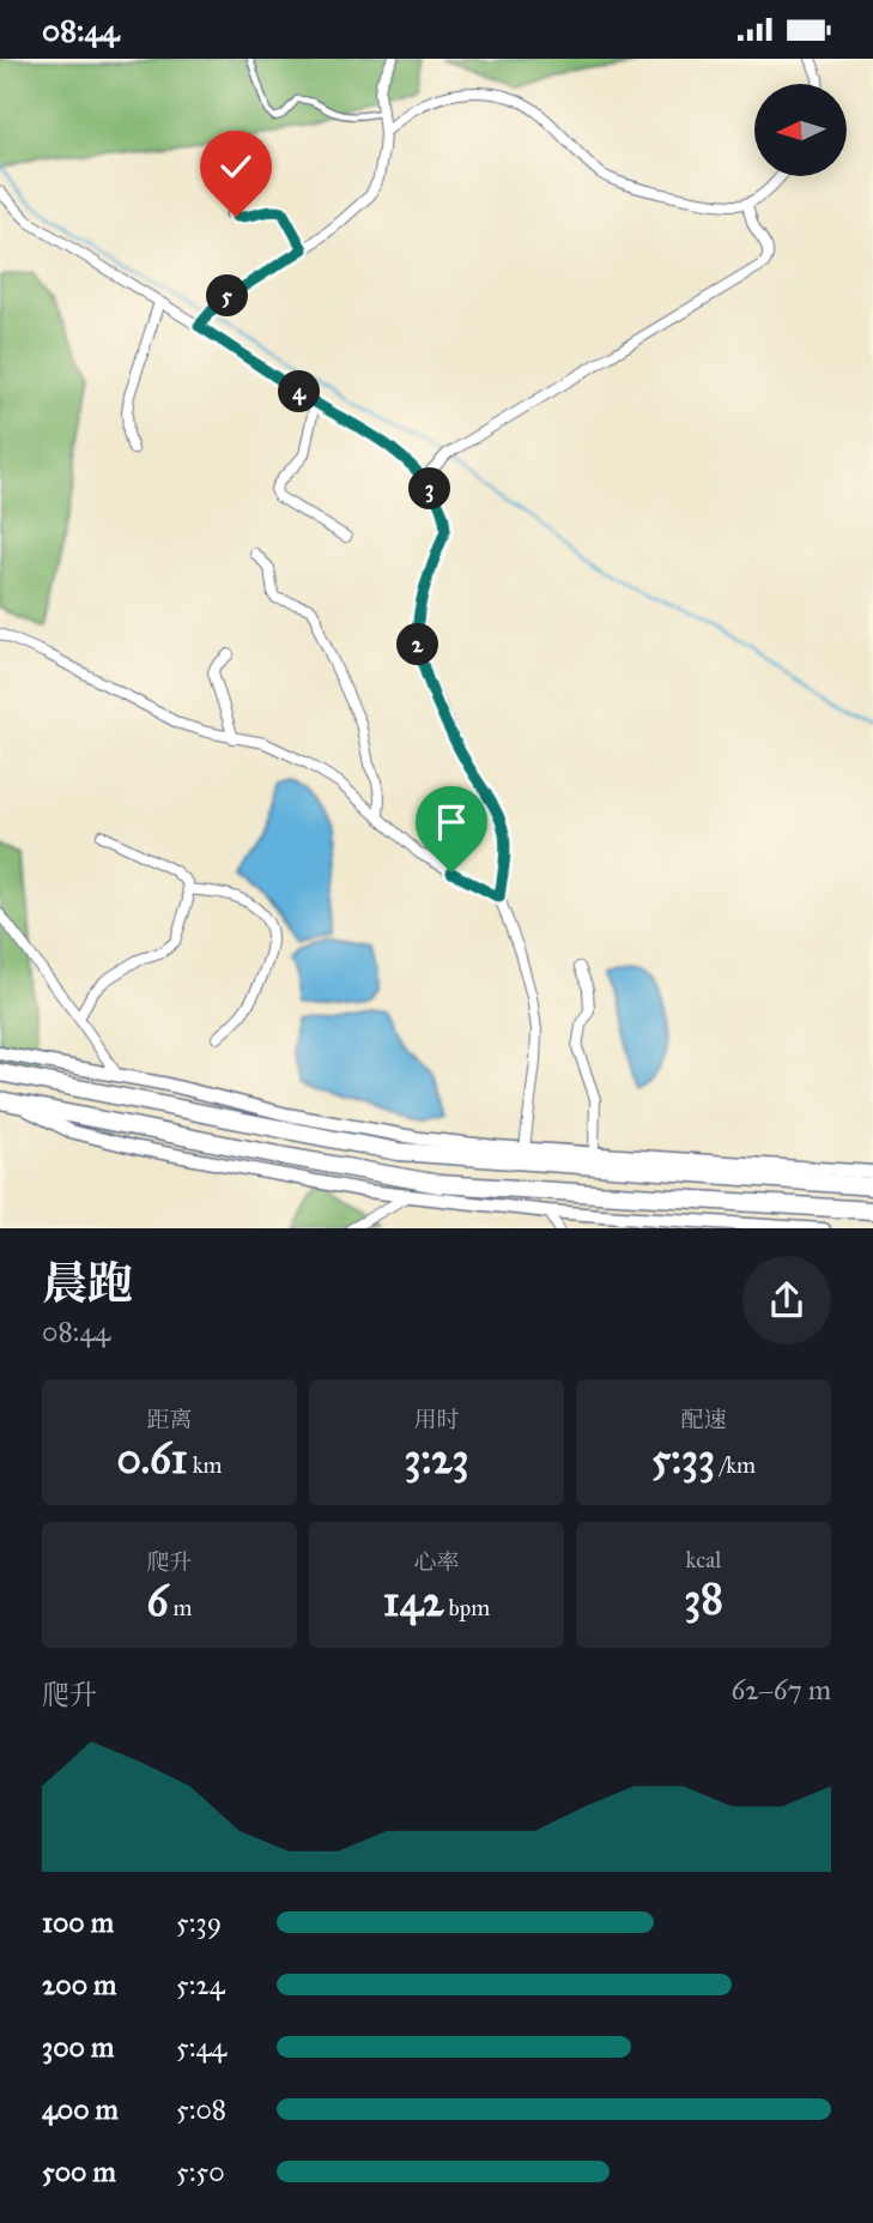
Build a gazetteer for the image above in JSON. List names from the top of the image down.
{
  "north": "left",
  "page": {
    "status": "08:44",
    "pins": [
      "5",
      "4",
      "3",
      "2"
    ],
    "heading": ["晨跑", "08:44"],
    "stats": [
      ["距离", "0.61 km"],
      ["用时", "3:23"],
      ["配速", "5:33 /km"],
      ["爬升", "6 m"],
      ["心率", "142 bpm"],
      ["kcal", "38"]
    ],
    "chart": ["爬升", "62–67 m"],
    "list": [
      {
        "name": "100 m",
        "note": "5:39"
      },
      {
        "name": "200 m",
        "note": "5:24"
      },
      {
        "name": "300 m",
        "note": "5:44"
      },
      {
        "name": "400 m",
        "note": "5:08"
      },
      {
        "name": "500 m",
        "note": "5:50"
      }
    ]
  }
}
